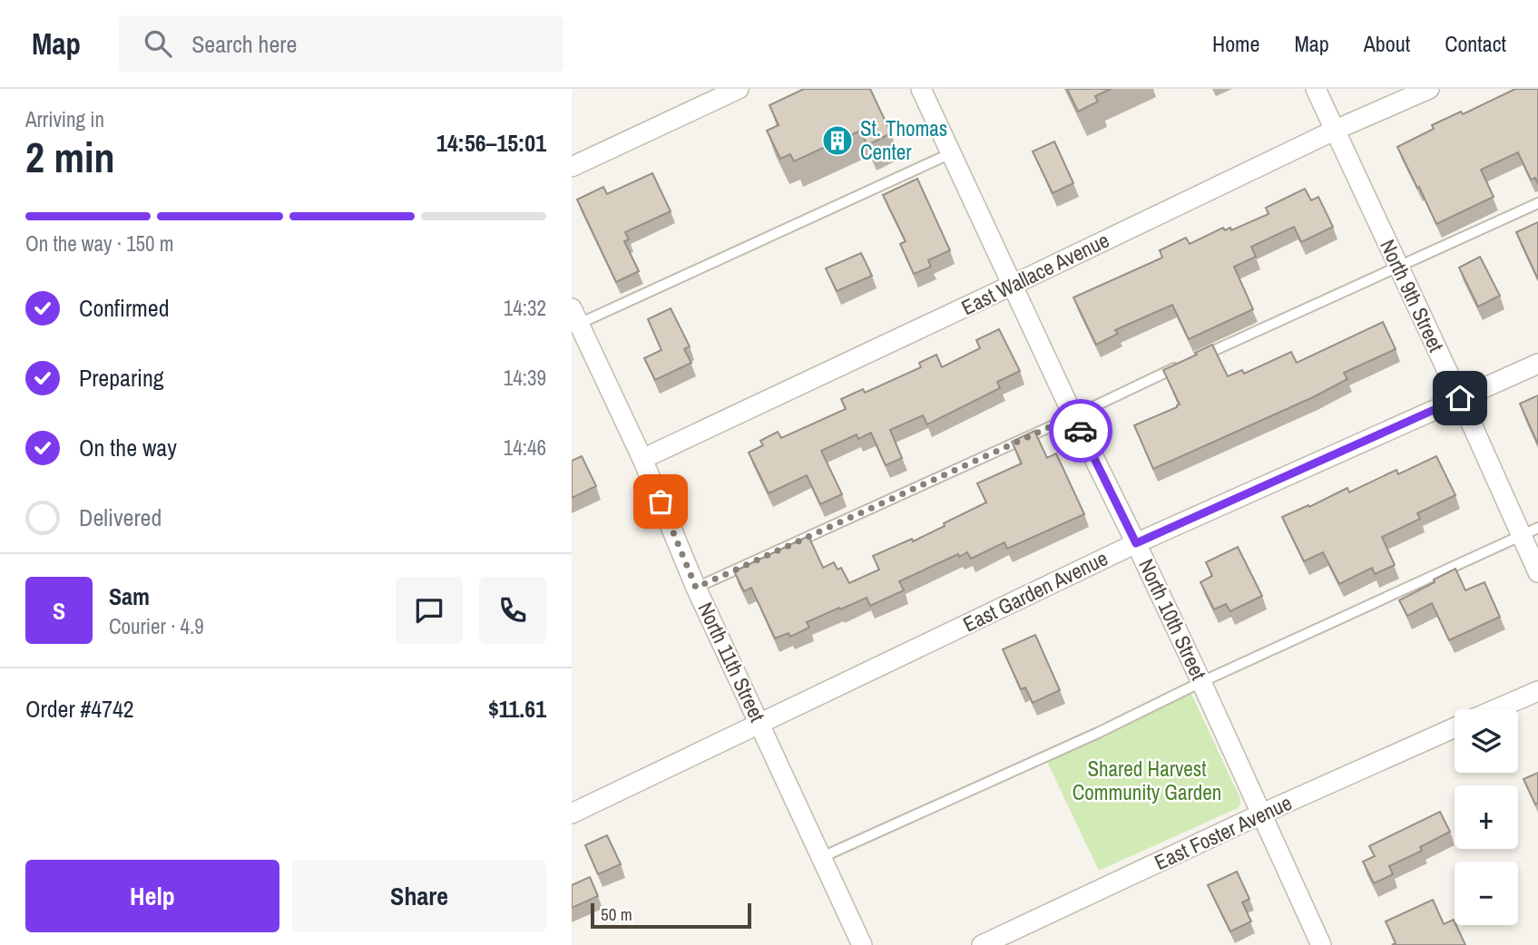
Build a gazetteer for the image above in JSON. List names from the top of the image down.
{
  "streets": {
    "street": [
      "East Wallace Avenue",
      "North 9th Street",
      "East Garden Avenue",
      "North 10th Street",
      "North 11th Street",
      "East Foster Avenue"
    ]
  },
  "crossings": [
    ["East Wallace Avenue", "North 9th Street"],
    ["East Wallace Avenue", "North 10th Street"],
    ["East Wallace Avenue", "North 11th Street"],
    ["North 9th Street", "East Garden Avenue"],
    ["East Garden Avenue", "North 10th Street"],
    ["East Garden Avenue", "North 11th Street"],
    ["North 10th Street", "East Foster Avenue"]
  ],
  "parks": ["Shared Harvest Community Garden"],
  "places": {
    "building": ["St. Thomas Center"]
  },
  "scale_bar": "50 m",
  "page": {
    "header": "Map",
    "search": "Search here",
    "nav": [
      "Home",
      "Map",
      "About",
      "Contact"
    ],
    "heading": ["2 min", "Arriving in", "14:56–15:01"],
    "panel": [
      "Sam",
      "Courier · 4.9",
      "Order #4742",
      "$11.61"
    ],
    "bar": "On the way · 150 m",
    "list": [
      ["Confirmed", "14:32"],
      ["Preparing", "14:39"],
      ["On the way", "14:46"],
      "Delivered"
    ],
    "round": "S",
    "map_buttons": ["+", "−"],
    "buttons": ["Help", "Share"],
    "scale": "50 m"
  }
}
